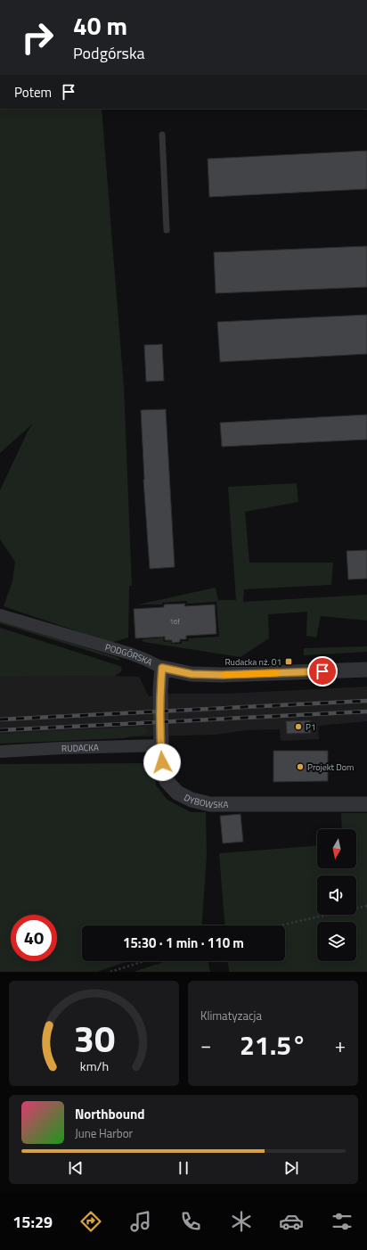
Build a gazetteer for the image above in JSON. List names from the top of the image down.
{
  "streets": {
    "street": ["PODGÓRSKA", "RUDACKA", "DYBOWSKA"]
  },
  "crossings": [
    ["PODGÓRSKA", "DYBOWSKA"],
    ["RUDACKA", "DYBOWSKA"]
  ],
  "places": {
    "transit": ["Rudacka nż. 01"],
    "other": ["P1", "Projekt Dom"]
  },
  "house_numbers": ["16f"],
  "north": "bottom",
  "page": {
    "turn": ["40 m", "Podgórska"],
    "then": "Potem",
    "limit": "40",
    "trip": "15:30 · 1 min · 110 m",
    "tile": "Klimatyzacja",
    "heat": ["−", "21.5°", "+"],
    "song": ["Northbound", "June Harbor"],
    "tabs": "15:29",
    "gauge": ["30", "km/h"]
  }
}
